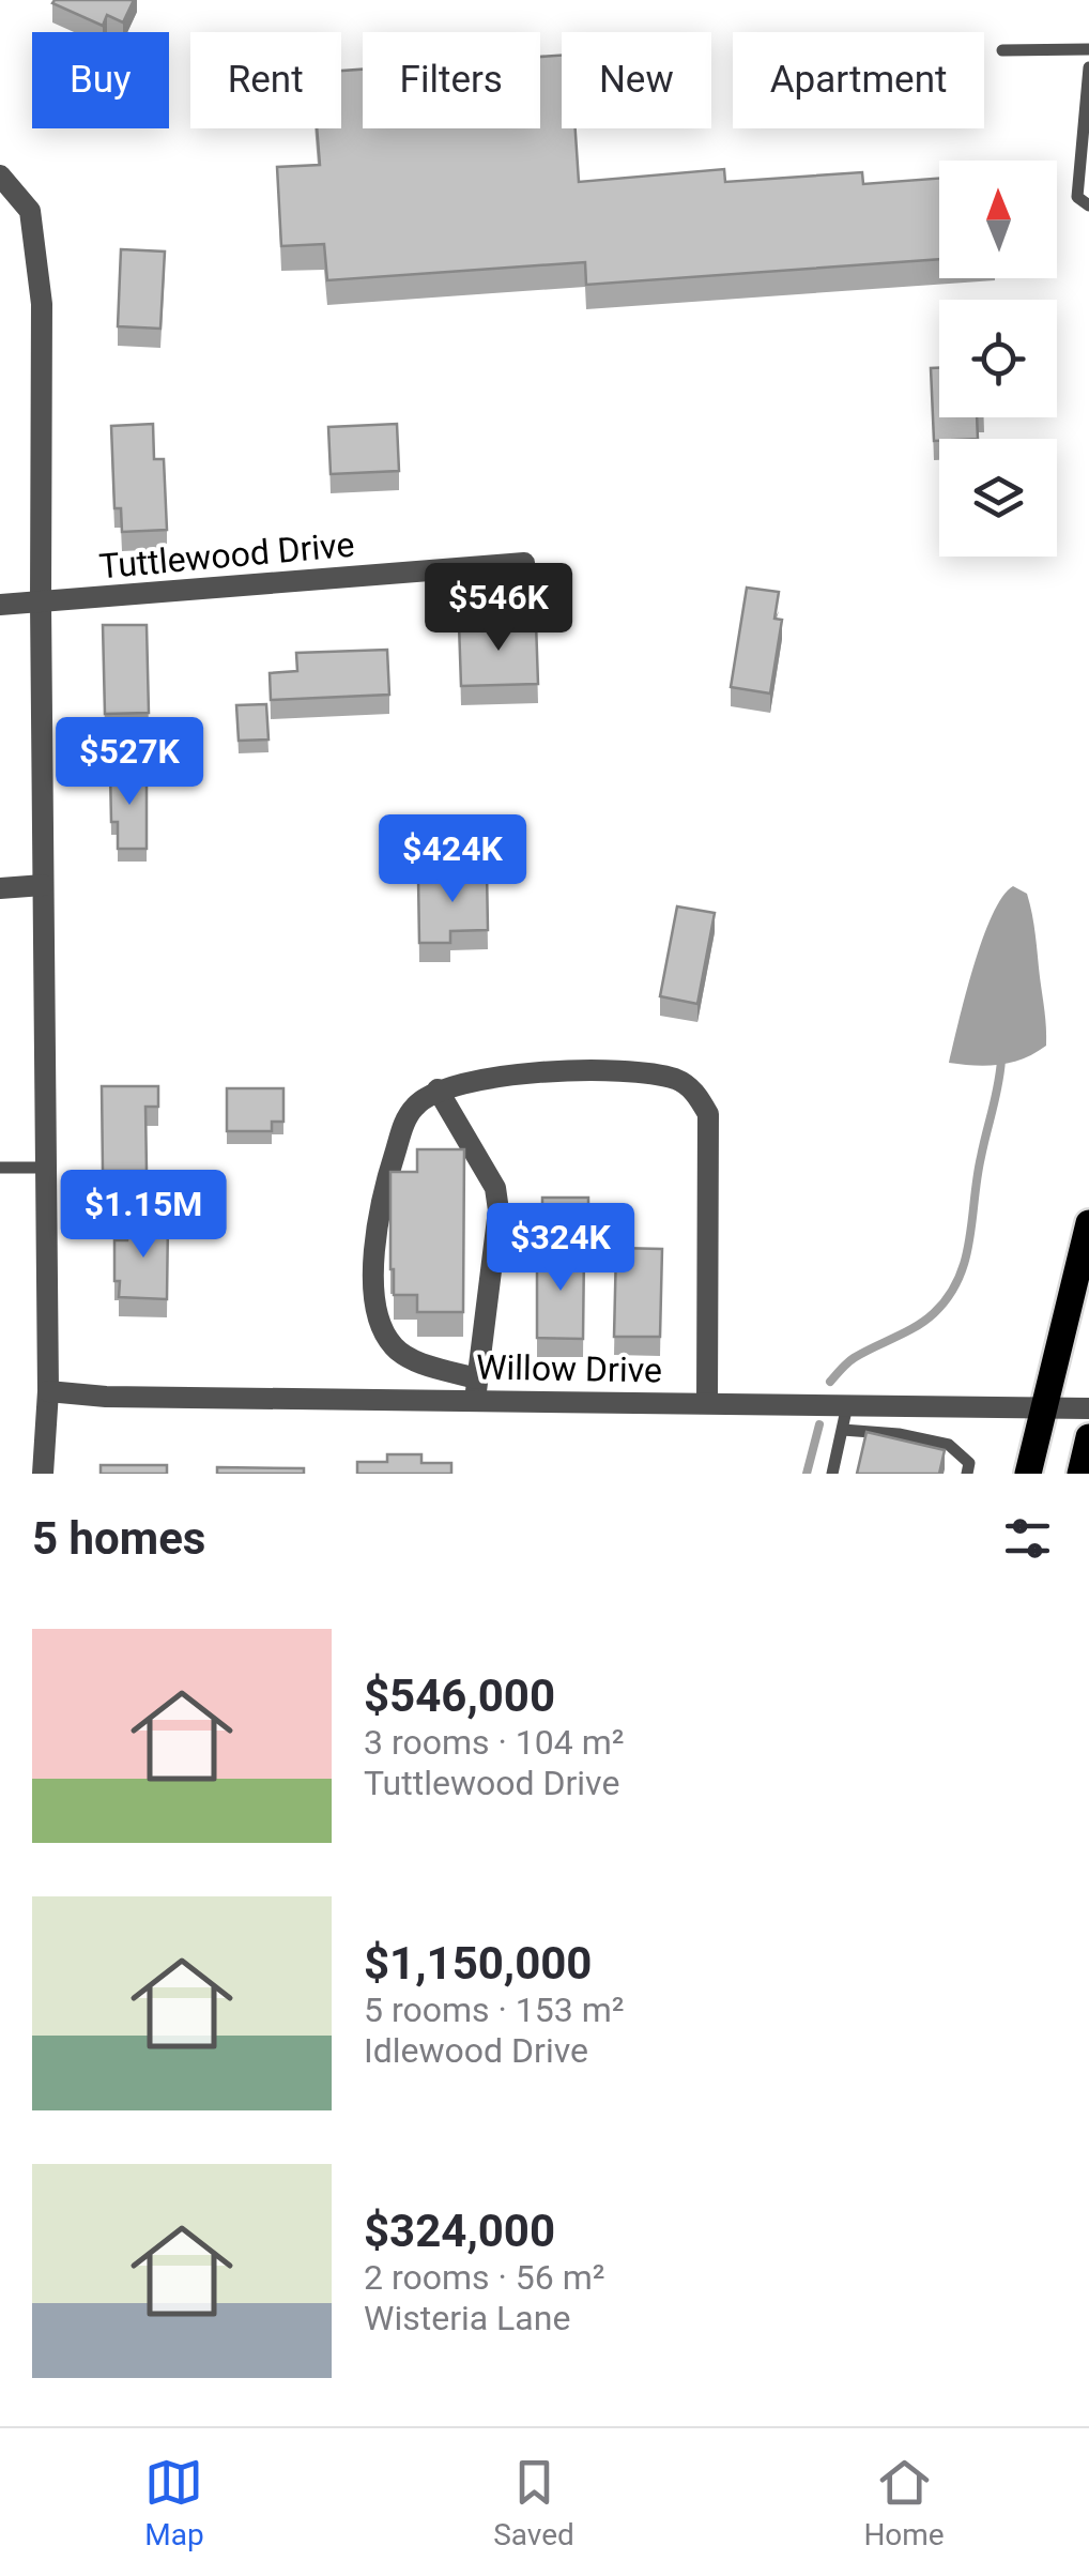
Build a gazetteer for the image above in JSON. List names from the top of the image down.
{
  "streets": {
    "street": ["Tuttlewood Drive", "Willow Drive"]
  },
  "north": "top",
  "page": {
    "chip": [
      "Buy",
      "Rent",
      "Filters",
      "New",
      "Apartment"
    ],
    "price": [
      "$546K",
      "$527K",
      "$424K",
      "$1.15M",
      "$324K"
    ],
    "heading": "5 homes",
    "list": [
      {
        "name": "$546,000",
        "note": "3 rooms · 104 m² · Tuttlewood Drive"
      },
      {
        "name": "$1,150,000",
        "note": "5 rooms · 153 m² · Idlewood Drive"
      },
      {
        "name": "$324,000",
        "note": "2 rooms · 56 m² · Wisteria Lane"
      }
    ],
    "tabs": ["Map", "Saved", "Home"]
  }
}
